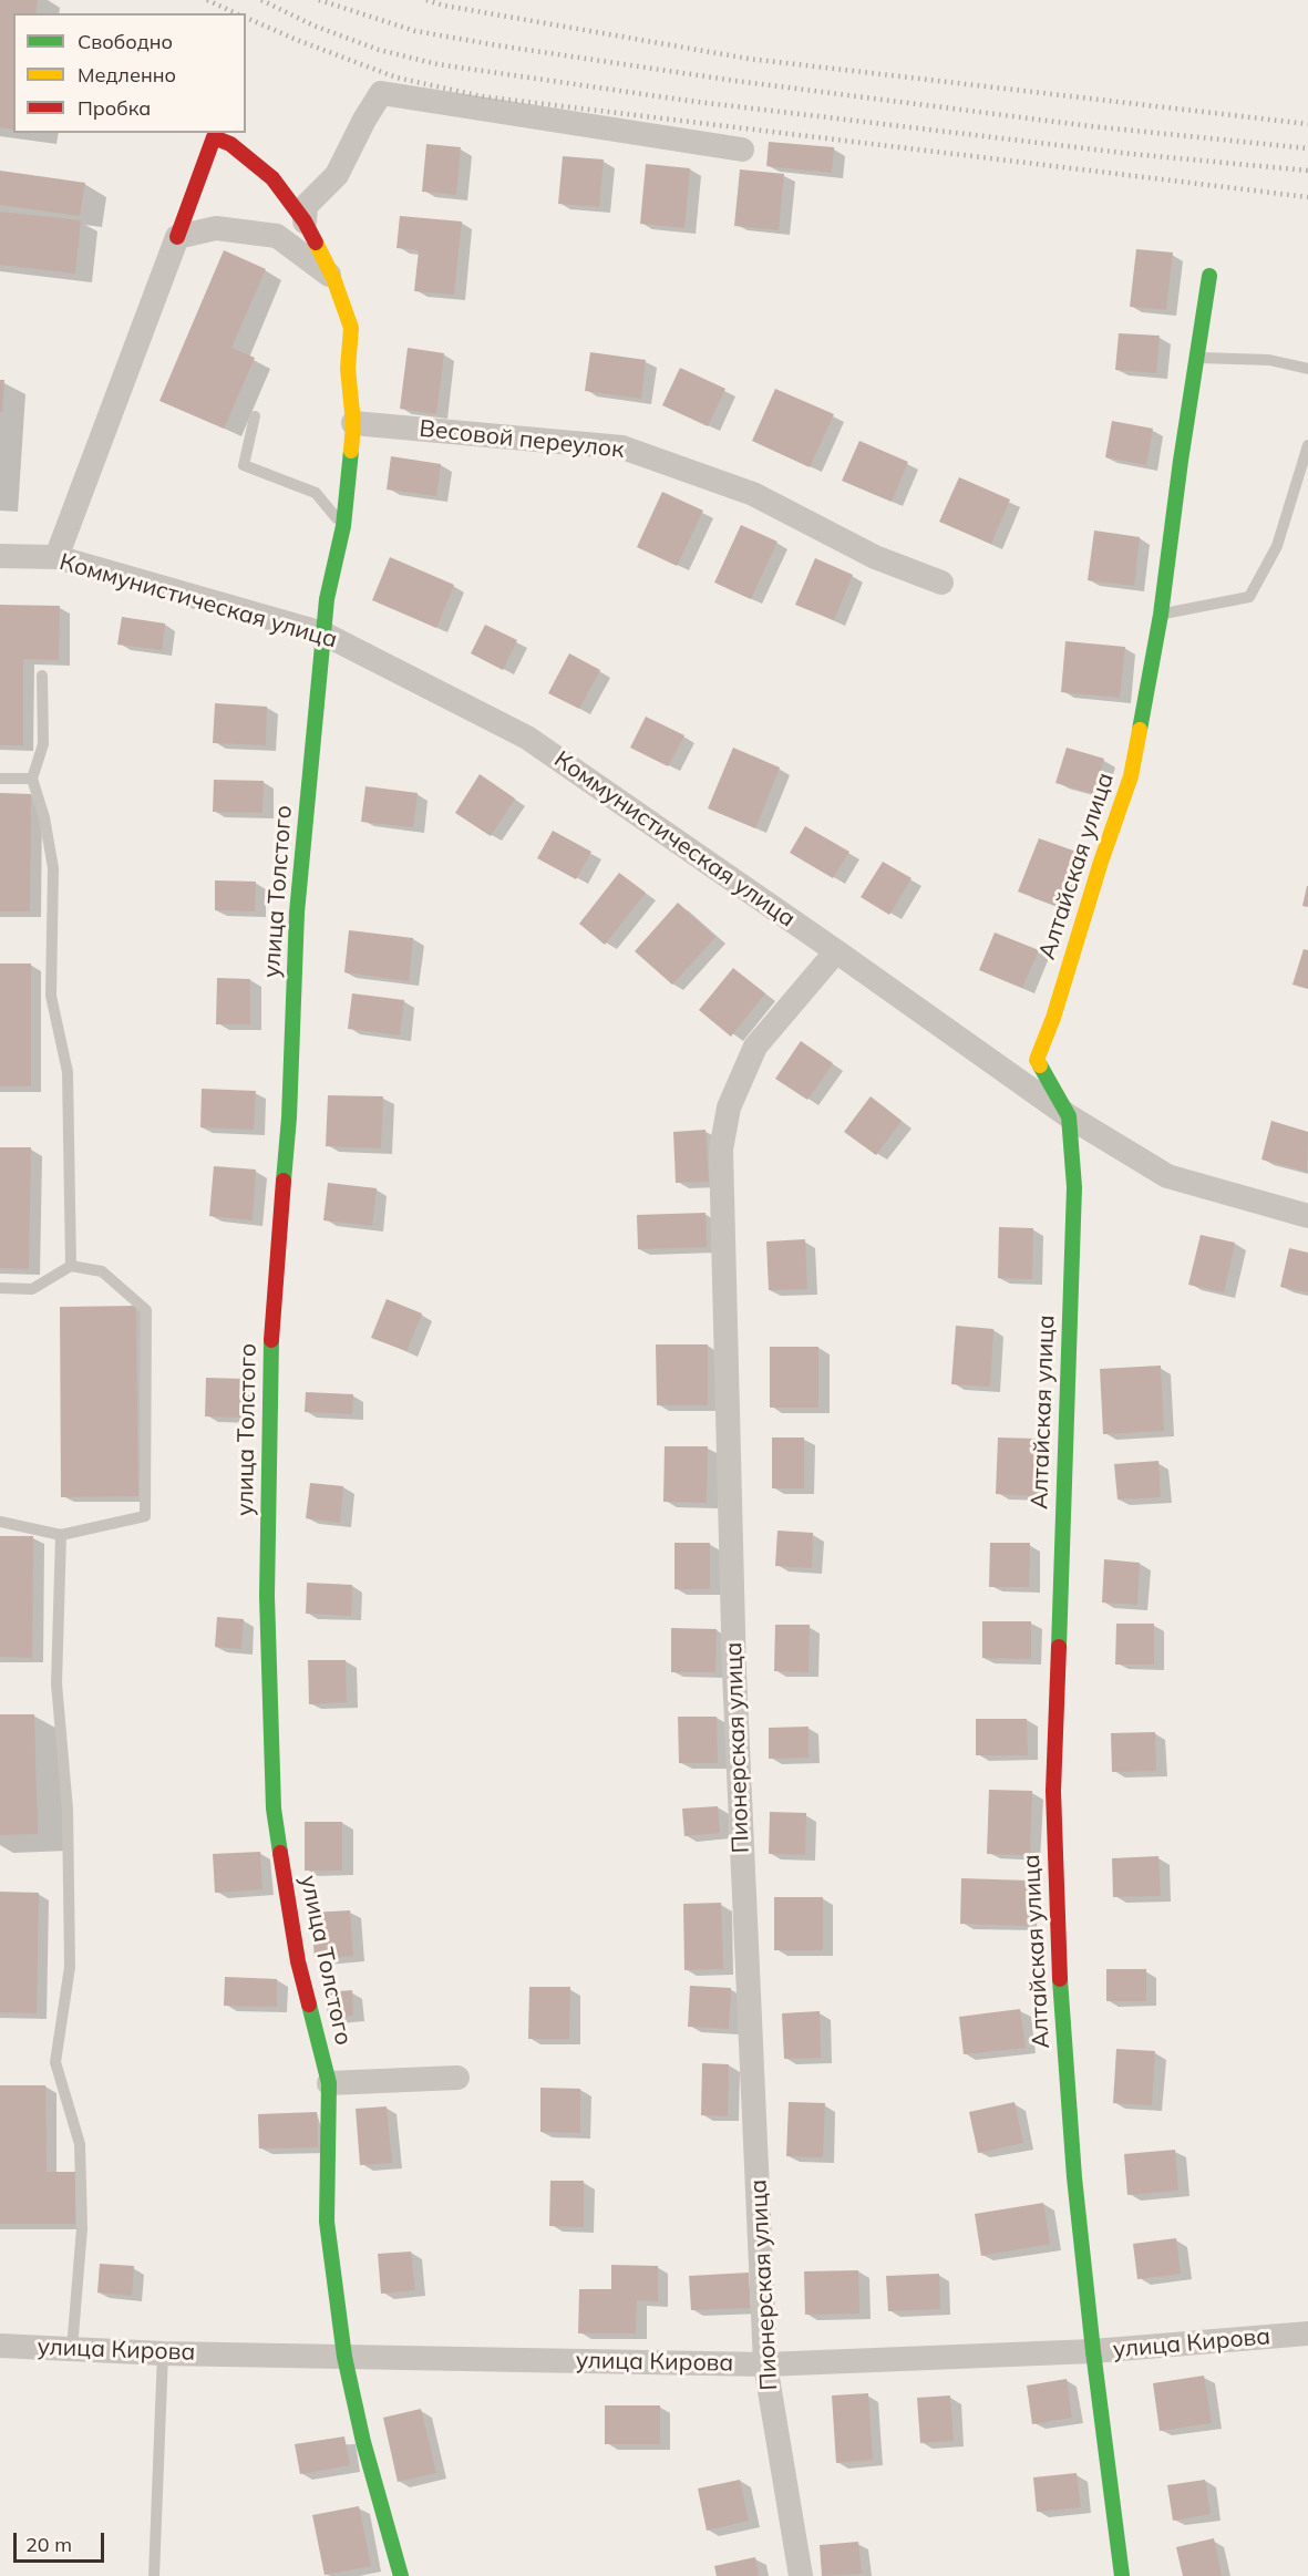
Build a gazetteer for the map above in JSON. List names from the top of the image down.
{
  "streets": {
    "street": [
      "Весовой переулок",
      "Коммунистическая улица",
      "Алтайская улица",
      "улица Толстого",
      "Пионерская улица",
      "улица Кирова"
    ]
  },
  "crossings": [
    ["Весовой переулок", "улица Толстого"],
    ["Коммунистическая улица", "Алтайская улица"],
    ["Коммунистическая улица", "улица Толстого"],
    ["Коммунистическая улица", "Пионерская улица"],
    ["Алтайская улица", "улица Кирова"],
    ["улица Толстого", "улица Кирова"],
    ["Пионерская улица", "улица Кирова"]
  ],
  "legend": ["Свободно", "Медленно", "Пробка"],
  "scale_bar": "20 m"
}
